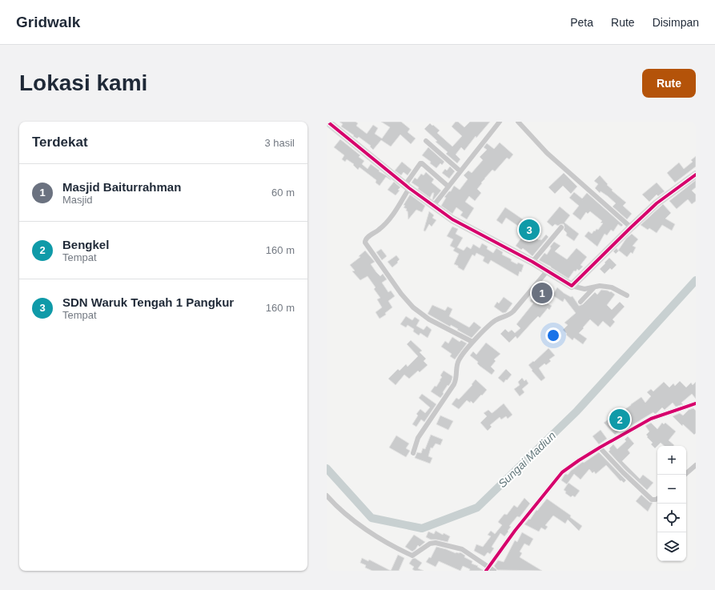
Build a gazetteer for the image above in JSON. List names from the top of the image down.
{
  "water": ["Sungai Madiun"],
  "page": {
    "header": "Gridwalk",
    "nav": ["Peta", "Rute", "Disimpan"],
    "buttons": "Rute",
    "title": "Lokasi kami",
    "heading": ["Terdekat", "3 hasil"],
    "list": [
      {
        "mark": "1",
        "name": "Masjid Baiturrahman",
        "note": "Masjid",
        "value": "60 m"
      },
      {
        "mark": "2",
        "name": "Bengkel",
        "note": "Tempat",
        "value": "160 m"
      },
      {
        "mark": "3",
        "name": "SDN Waruk Tengah 1 Pangkur",
        "note": "Tempat",
        "value": "160 m"
      }
    ],
    "pins": ["3", "1", "2"],
    "map_buttons": ["+", "−"]
  }
}
